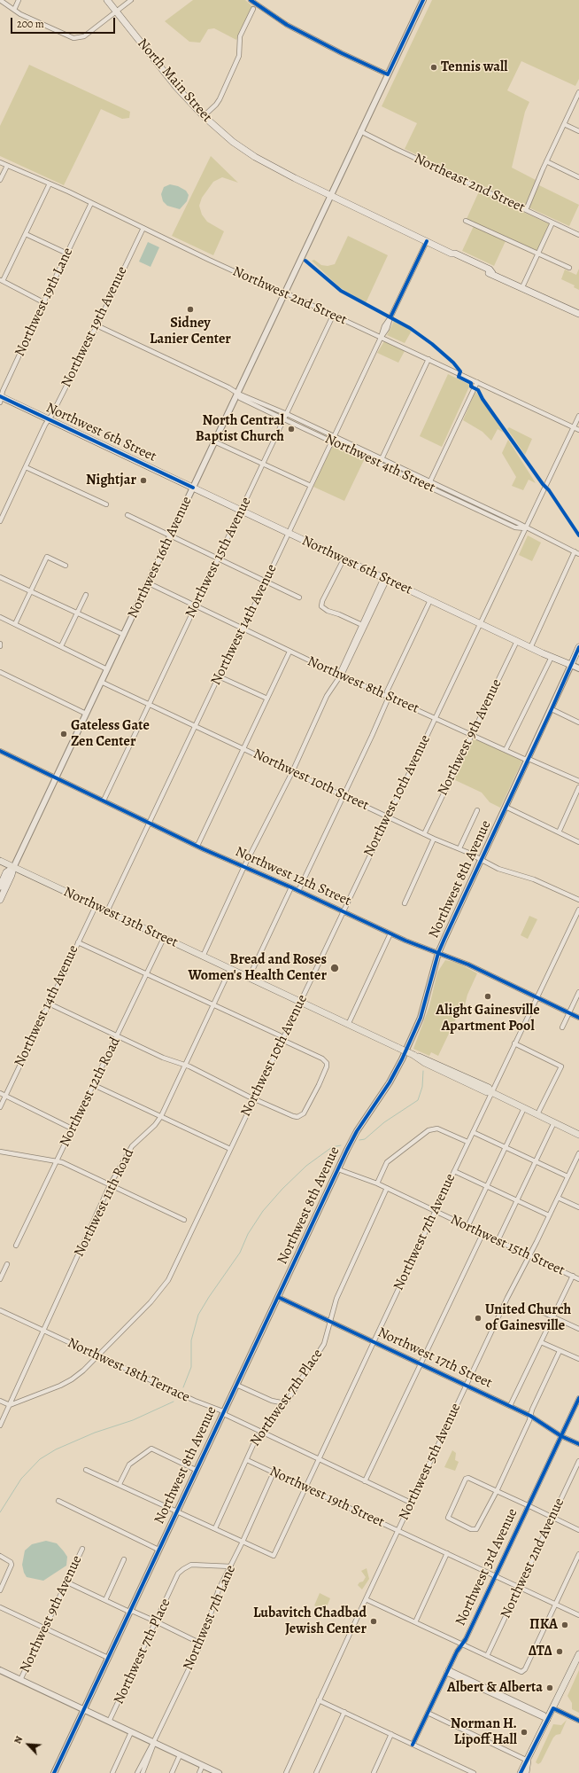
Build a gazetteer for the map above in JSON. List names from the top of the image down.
{
  "streets": {
    "main road": [
      "North Main Street",
      "Northwest 6th Street",
      "Northwest 16th Avenue",
      "Northwest 8th Avenue",
      "Northwest 13th Street"
    ],
    "street": [
      "Northeast 2nd Street",
      "Northwest 2nd Street",
      "Northwest 19th Lane",
      "Northwest 19th Avenue",
      "Northwest 4th Street",
      "Northwest 15th Avenue",
      "Northwest 14th Avenue",
      "Northwest 8th Street",
      "Northwest 9th Avenue",
      "Northwest 10th Street",
      "Northwest 10th Avenue",
      "Northwest 12th Street",
      "Northwest 12th Road",
      "Northwest 11th Road",
      "Northwest 7th Avenue",
      "Northwest 15th Street",
      "Northwest 17th Street",
      "Northwest 18th Terrace",
      "Northwest 7th Place",
      "Northwest 5th Avenue",
      "Northwest 19th Street",
      "Northwest 2nd Avenue",
      "Northwest 3rd Avenue",
      "Northwest 7th Lane"
    ]
  },
  "crossings": [
    ["North Main Street", "Northwest 16th Avenue"],
    ["North Main Street", "Northwest 14th Avenue"],
    ["Northeast 2nd Street", "Northwest 16th Avenue"],
    ["Northwest 2nd Street", "Northwest 19th Lane"],
    ["Northwest 2nd Street", "Northwest 19th Avenue"],
    ["Northwest 2nd Street", "Northwest 16th Avenue"],
    ["Northwest 2nd Street", "Northwest 15th Avenue"],
    ["Northwest 2nd Street", "Northwest 14th Avenue"],
    ["Northwest 2nd Street", "Northwest 10th Avenue"],
    ["Northwest 19th Lane", "Northwest 6th Street"],
    ["Northwest 19th Avenue", "Northwest 6th Street"],
    ["Northwest 19th Avenue", "Northwest 4th Street"],
    ["Northwest 6th Street", "Northwest 16th Avenue"],
    ["Northwest 6th Street", "Northwest 15th Avenue"],
    ["Northwest 6th Street", "Northwest 14th Avenue"],
    ["Northwest 6th Street", "Northwest 9th Avenue"],
    ["Northwest 6th Street", "Northwest 10th Avenue"],
    ["Northwest 6th Street", "Northwest 8th Avenue"],
    ["Northwest 4th Street", "Northwest 16th Avenue"],
    ["Northwest 4th Street", "Northwest 15th Avenue"],
    ["Northwest 4th Street", "Northwest 14th Avenue"],
    ["Northwest 4th Street", "Northwest 10th Avenue"],
    ["Northwest 16th Avenue", "Northwest 8th Street"],
    ["Northwest 16th Avenue", "Northwest 10th Street"],
    ["Northwest 16th Avenue", "Northwest 12th Street"],
    ["Northwest 16th Avenue", "Northwest 13th Street"],
    ["Northwest 15th Avenue", "Northwest 8th Street"],
    ["Northwest 15th Avenue", "Northwest 10th Street"],
    ["Northwest 15th Avenue", "Northwest 12th Street"],
    ["Northwest 14th Avenue", "Northwest 8th Street"],
    ["Northwest 14th Avenue", "Northwest 10th Street"],
    ["Northwest 14th Avenue", "Northwest 12th Street"],
    ["Northwest 14th Avenue", "Northwest 13th Street"],
    ["Northwest 8th Street", "Northwest 9th Avenue"],
    ["Northwest 8th Street", "Northwest 10th Avenue"],
    ["Northwest 8th Street", "Northwest 8th Avenue"],
    ["Northwest 9th Avenue", "Northwest 10th Street"],
    ["Northwest 10th Street", "Northwest 10th Avenue"],
    ["Northwest 10th Street", "Northwest 8th Avenue"],
    ["Northwest 10th Avenue", "Northwest 12th Street"],
    ["Northwest 10th Avenue", "Northwest 13th Street"],
    ["Northwest 10th Avenue", "Northwest 11th Road"],
    ["Northwest 10th Avenue", "Northwest 18th Terrace"],
    ["Northwest 12th Street", "Northwest 8th Avenue"],
    ["Northwest 12th Street", "Northwest 7th Avenue"],
    ["Northwest 8th Avenue", "Northwest 15th Street"],
    ["Northwest 8th Avenue", "Northwest 17th Street"],
    ["Northwest 8th Avenue", "Northwest 18th Terrace"],
    ["Northwest 13th Street", "Northwest 12th Road"],
    ["Northwest 13th Street", "Northwest 11th Road"],
    ["Northwest 13th Street", "Northwest 7th Avenue"],
    ["Northwest 11th Road", "Northwest 18th Terrace"],
    ["Northwest 7th Avenue", "Northwest 15th Street"],
    ["Northwest 7th Avenue", "Northwest 17th Street"],
    ["Northwest 7th Avenue", "Northwest 18th Terrace"],
    ["Northwest 7th Avenue", "Northwest 19th Street"],
    ["Northwest 7th Avenue", "Northwest 7th Lane"],
    ["Northwest 15th Street", "Northwest 7th Place"],
    ["Northwest 15th Street", "Northwest 5th Avenue"],
    ["Northwest 17th Street", "Northwest 7th Place"],
    ["Northwest 17th Street", "Northwest 5th Avenue"],
    ["Northwest 17th Street", "Northwest 3rd Avenue"],
    ["Northwest 18th Terrace", "Northwest 7th Place"],
    ["Northwest 18th Terrace", "Northwest 5th Avenue"],
    ["Northwest 7th Place", "Northwest 19th Street"],
    ["Northwest 7th Place", "Northwest 7th Lane"],
    ["Northwest 5th Avenue", "Northwest 19th Street"],
    ["Northwest 19th Street", "Northwest 2nd Avenue"],
    ["Northwest 19th Street", "Northwest 3rd Avenue"],
    ["Northwest 19th Street", "Northwest 7th Lane"]
  ],
  "places": [
    "Tennis wall",
    "Sidney Lanier Center",
    "North Central Baptist Church",
    "Nightjar",
    "Gateless Gate Zen Center",
    "Bread and Roses Women's Health Center",
    "Alight Gainesville Apartment Pool",
    "United Church of Gainesville",
    "Lubavitch Chadbad Jewish Center",
    "ΠΚΑ",
    "ΔΤΔ",
    "Albert & Alberta",
    "Norman H. Lipoff Hall"
  ],
  "scale_bar": "200 m",
  "north": "top left"
}
